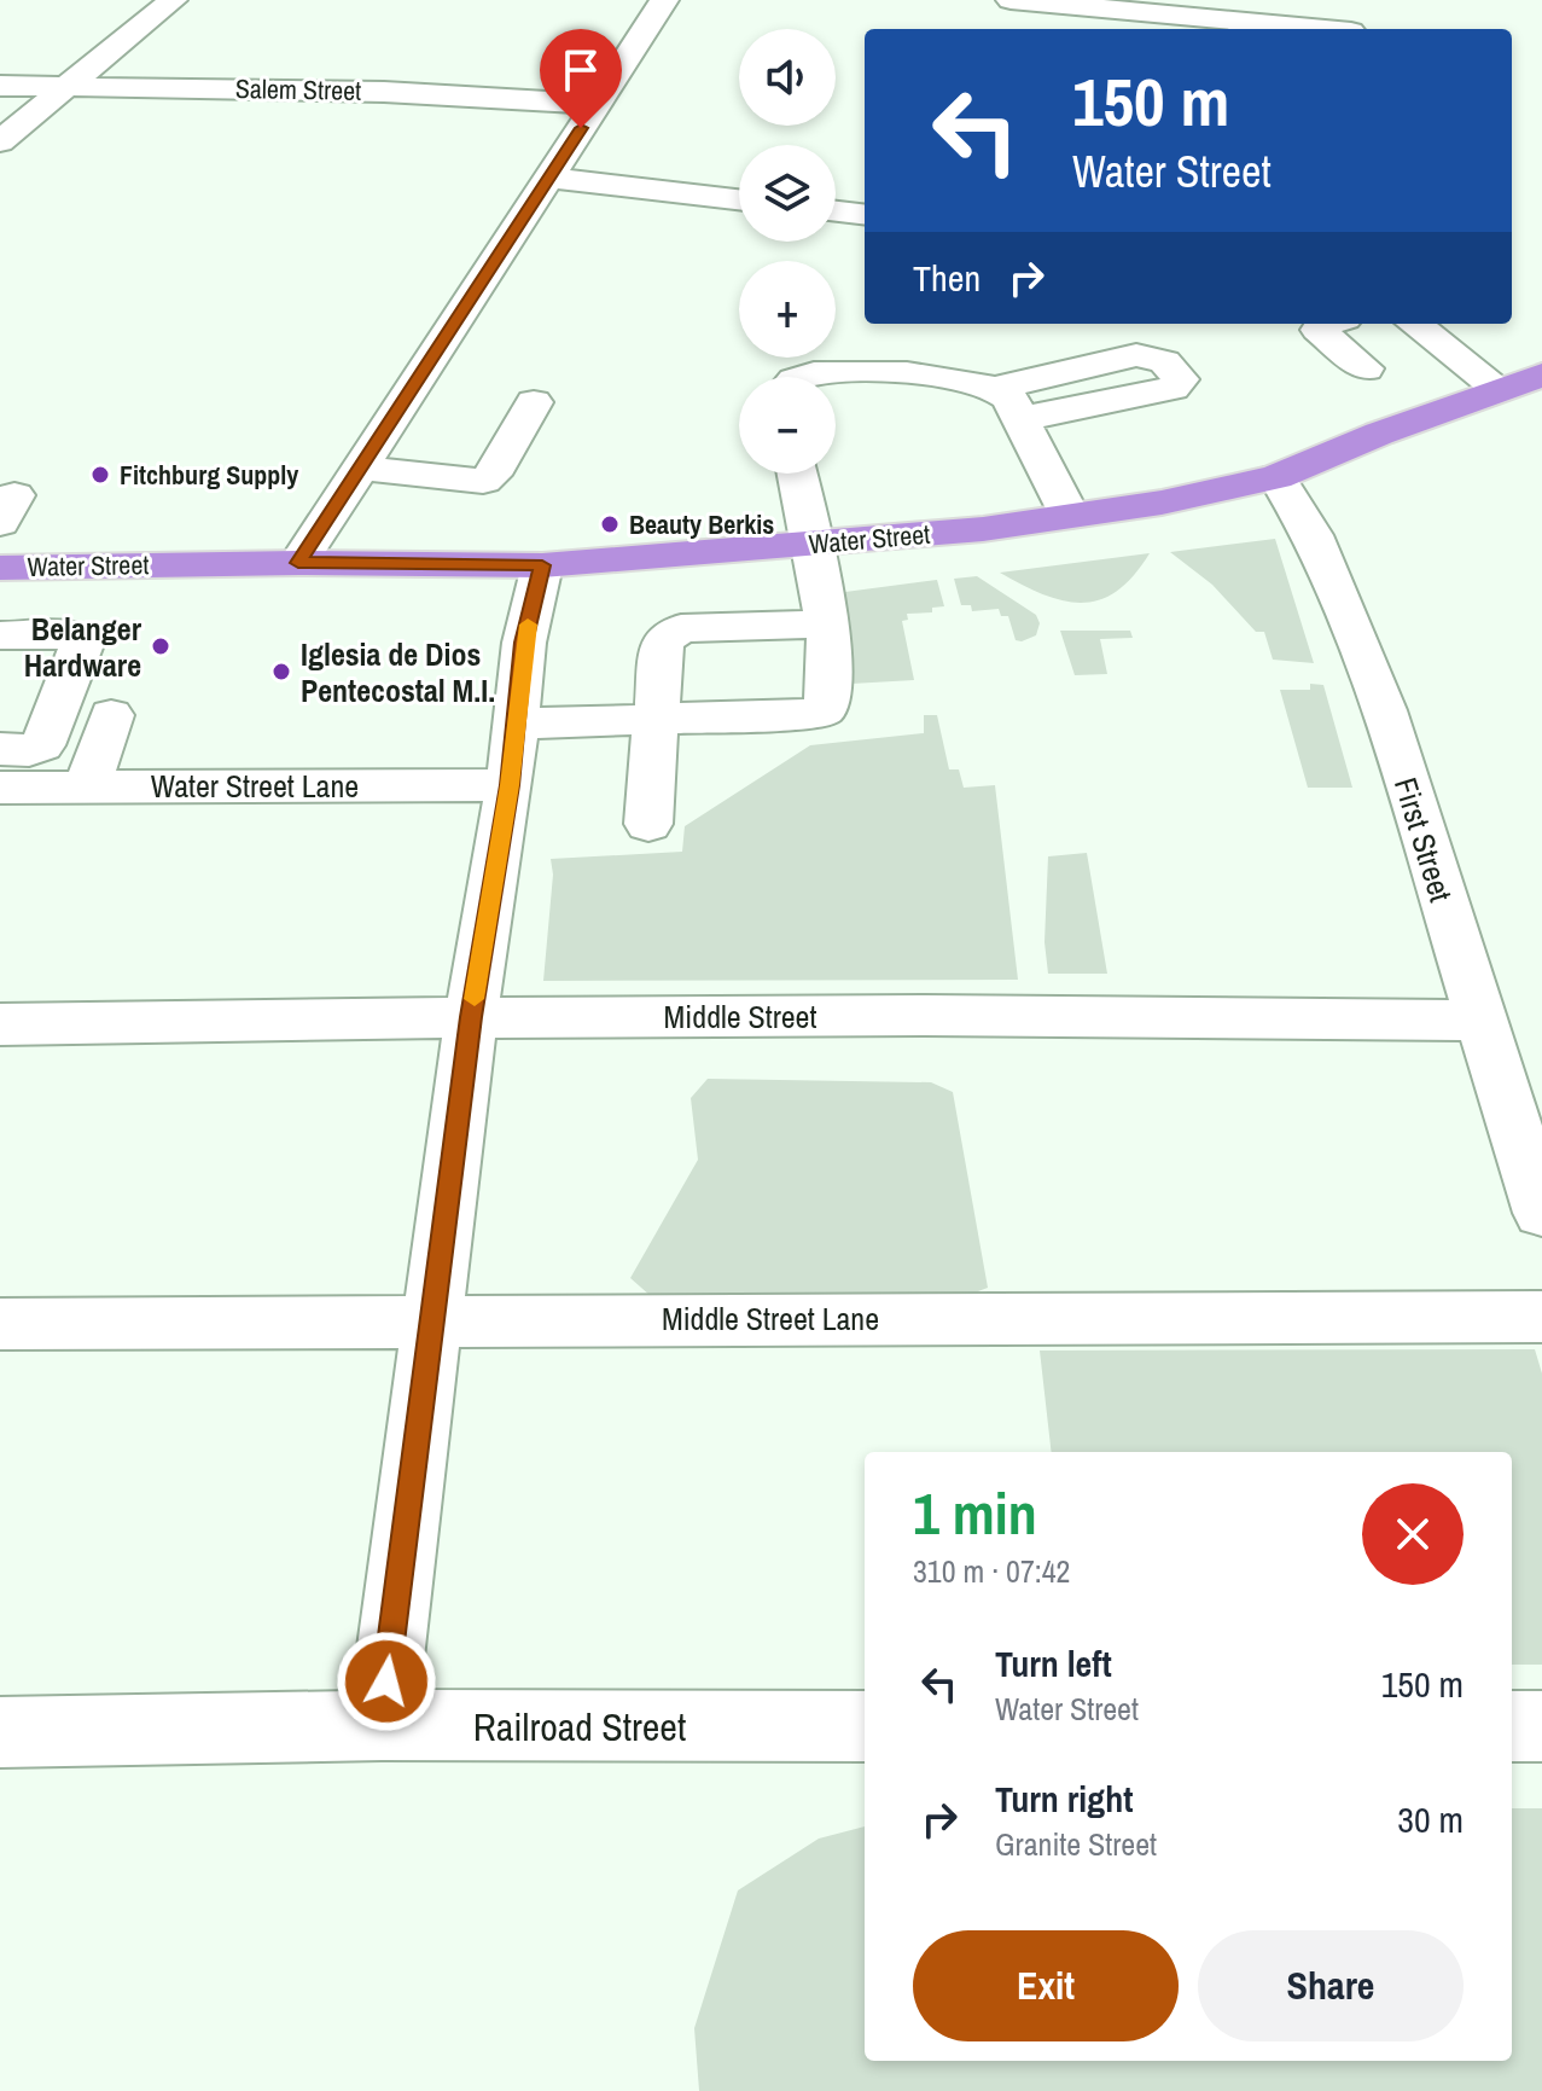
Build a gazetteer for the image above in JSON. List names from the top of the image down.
{
  "streets": {
    "highway": ["Water Street"],
    "street": [
      "Salem Street",
      "Water Street Lane",
      "First Street",
      "Middle Street",
      "Middle Street Lane",
      "Railroad Street"
    ]
  },
  "crossings": [
    ["Water Street", "First Street"],
    ["First Street", "Middle Street"]
  ],
  "places": [
    "Fitchburg Supply",
    "Beauty Berkis",
    "Belanger Hardware",
    "Iglesia de Dios Pentecostal M.I."
  ],
  "page": {
    "map_buttons": ["+", "−"],
    "turn": ["150 m", "Water Street"],
    "then": "Then",
    "heading": ["1 min", "310 m · 07:42"],
    "list": [
      {
        "name": "Turn left",
        "note": "Water Street",
        "value": "150 m"
      },
      {
        "name": "Turn right",
        "note": "Granite Street",
        "value": "30 m"
      }
    ],
    "buttons": ["Exit", "Share"]
  }
}
